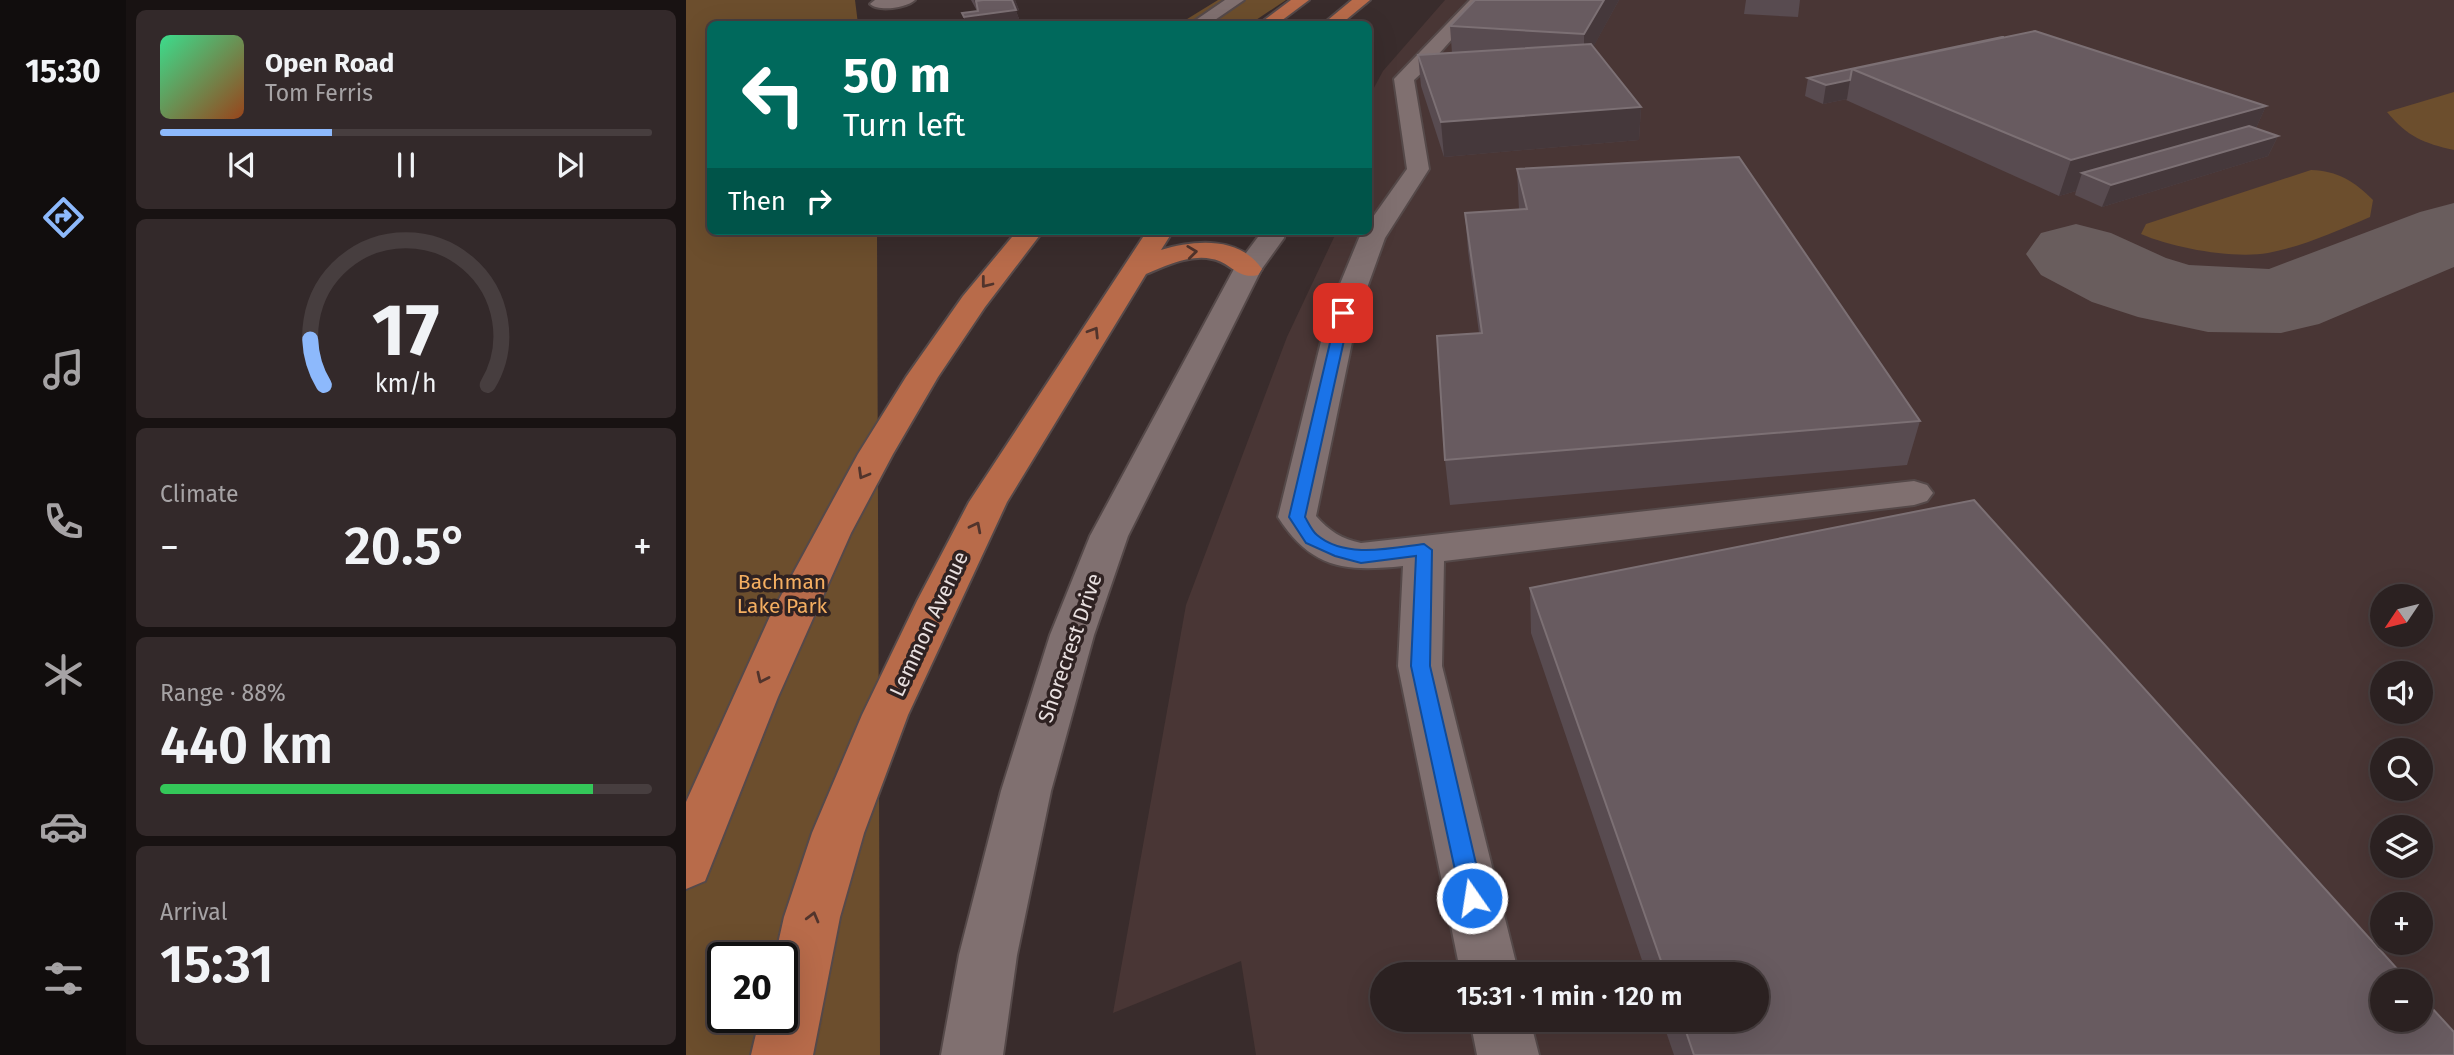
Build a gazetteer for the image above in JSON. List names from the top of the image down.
{
  "streets": {
    "main road": ["Lemmon Avenue"],
    "street": ["Shorecrest Drive"]
  },
  "parks": ["Bachman Lake Park"],
  "north": "bottom left",
  "page": {
    "tabs": "15:30",
    "turn": ["50 m", "Turn left"],
    "song": ["Open Road", "Tom Ferris"],
    "then": "Then",
    "tile": [
      "Climate",
      ["Range · 88%", "440 km"],
      ["Arrival", "15:31"]
    ],
    "heat": ["−", "20.5°", "+"],
    "map_buttons": ["+", "−"],
    "limit": "20",
    "trip": "15:31 · 1 min · 120 m",
    "gauge": ["17", "km/h"]
  }
}
